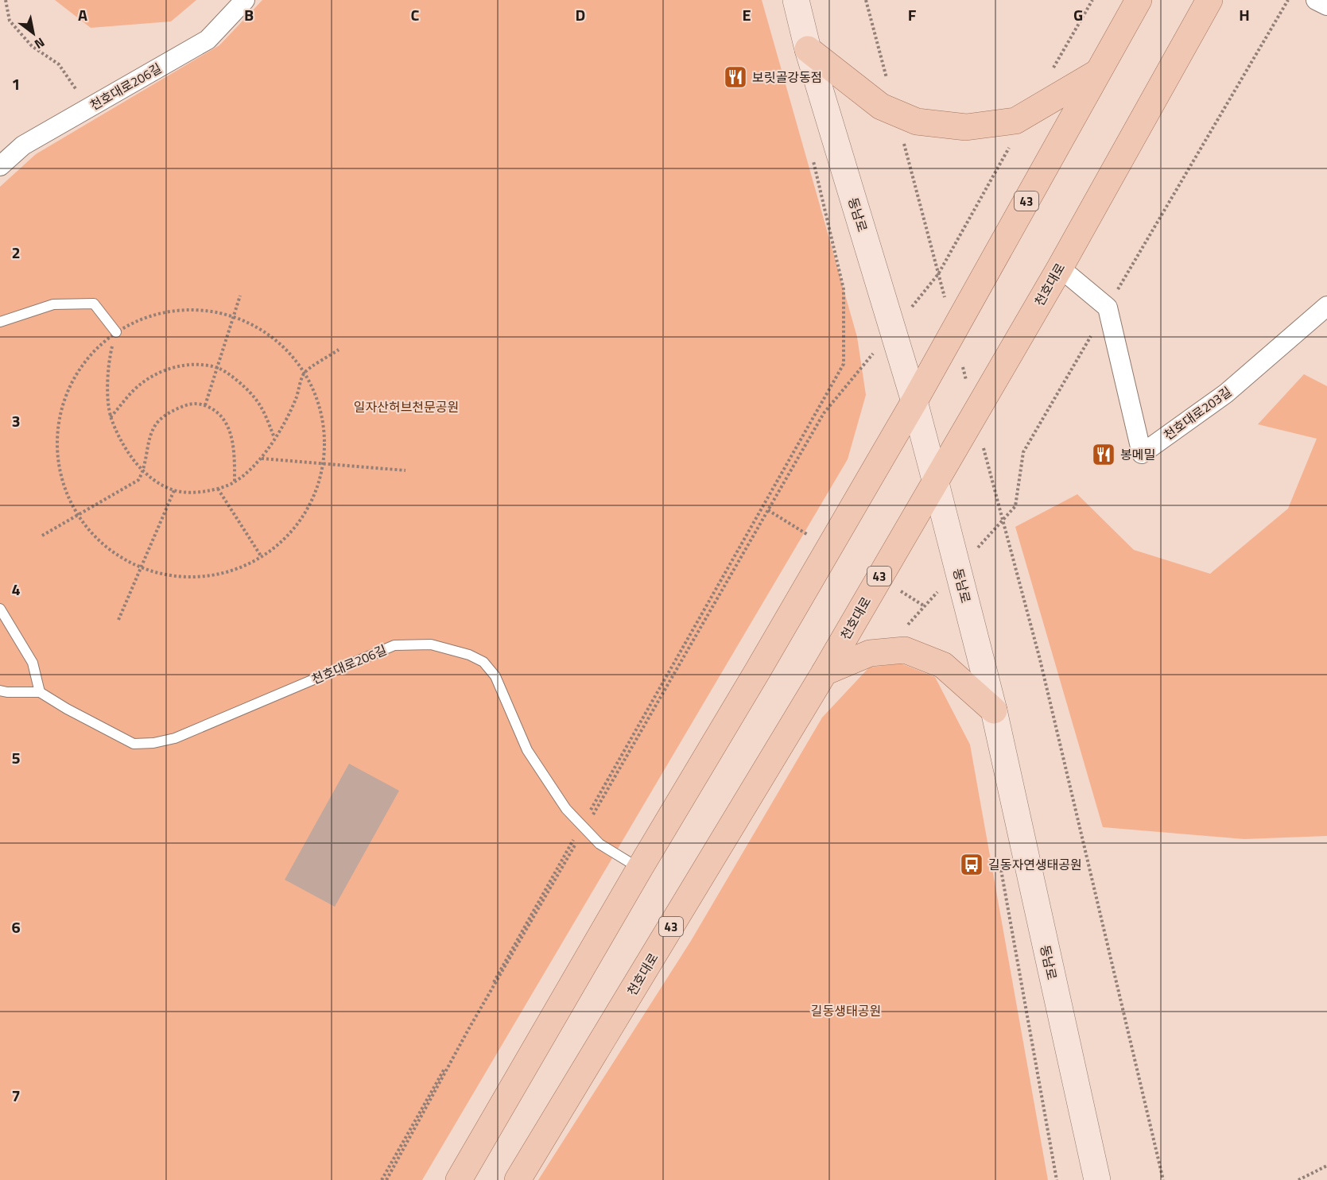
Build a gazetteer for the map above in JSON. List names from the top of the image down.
{
  "streets": {
    "main road": ["43", "동남로", "천호대로"],
    "street": ["천호대로206길", "천호대로203길"]
  },
  "crossings": [
    ["천호대로206길", "43"],
    ["43", "동남로"],
    ["동남로", "천호대로"],
    ["천호대로", "천호대로203길"]
  ],
  "parks": ["일자산허브천문공원", "길동생태공원"],
  "places": {
    "restaurant": ["보릿골강동점", "봉메밀"],
    "bus stop": ["길동자연생태공원"]
  },
  "north": "bottom right",
  "grid": {
    "columns": [
      "A",
      "B",
      "C",
      "D",
      "E",
      "F",
      "G",
      "H"
    ],
    "rows": [
      "1",
      "2",
      "3",
      "4",
      "5",
      "6",
      "7"
    ]
  }
}
